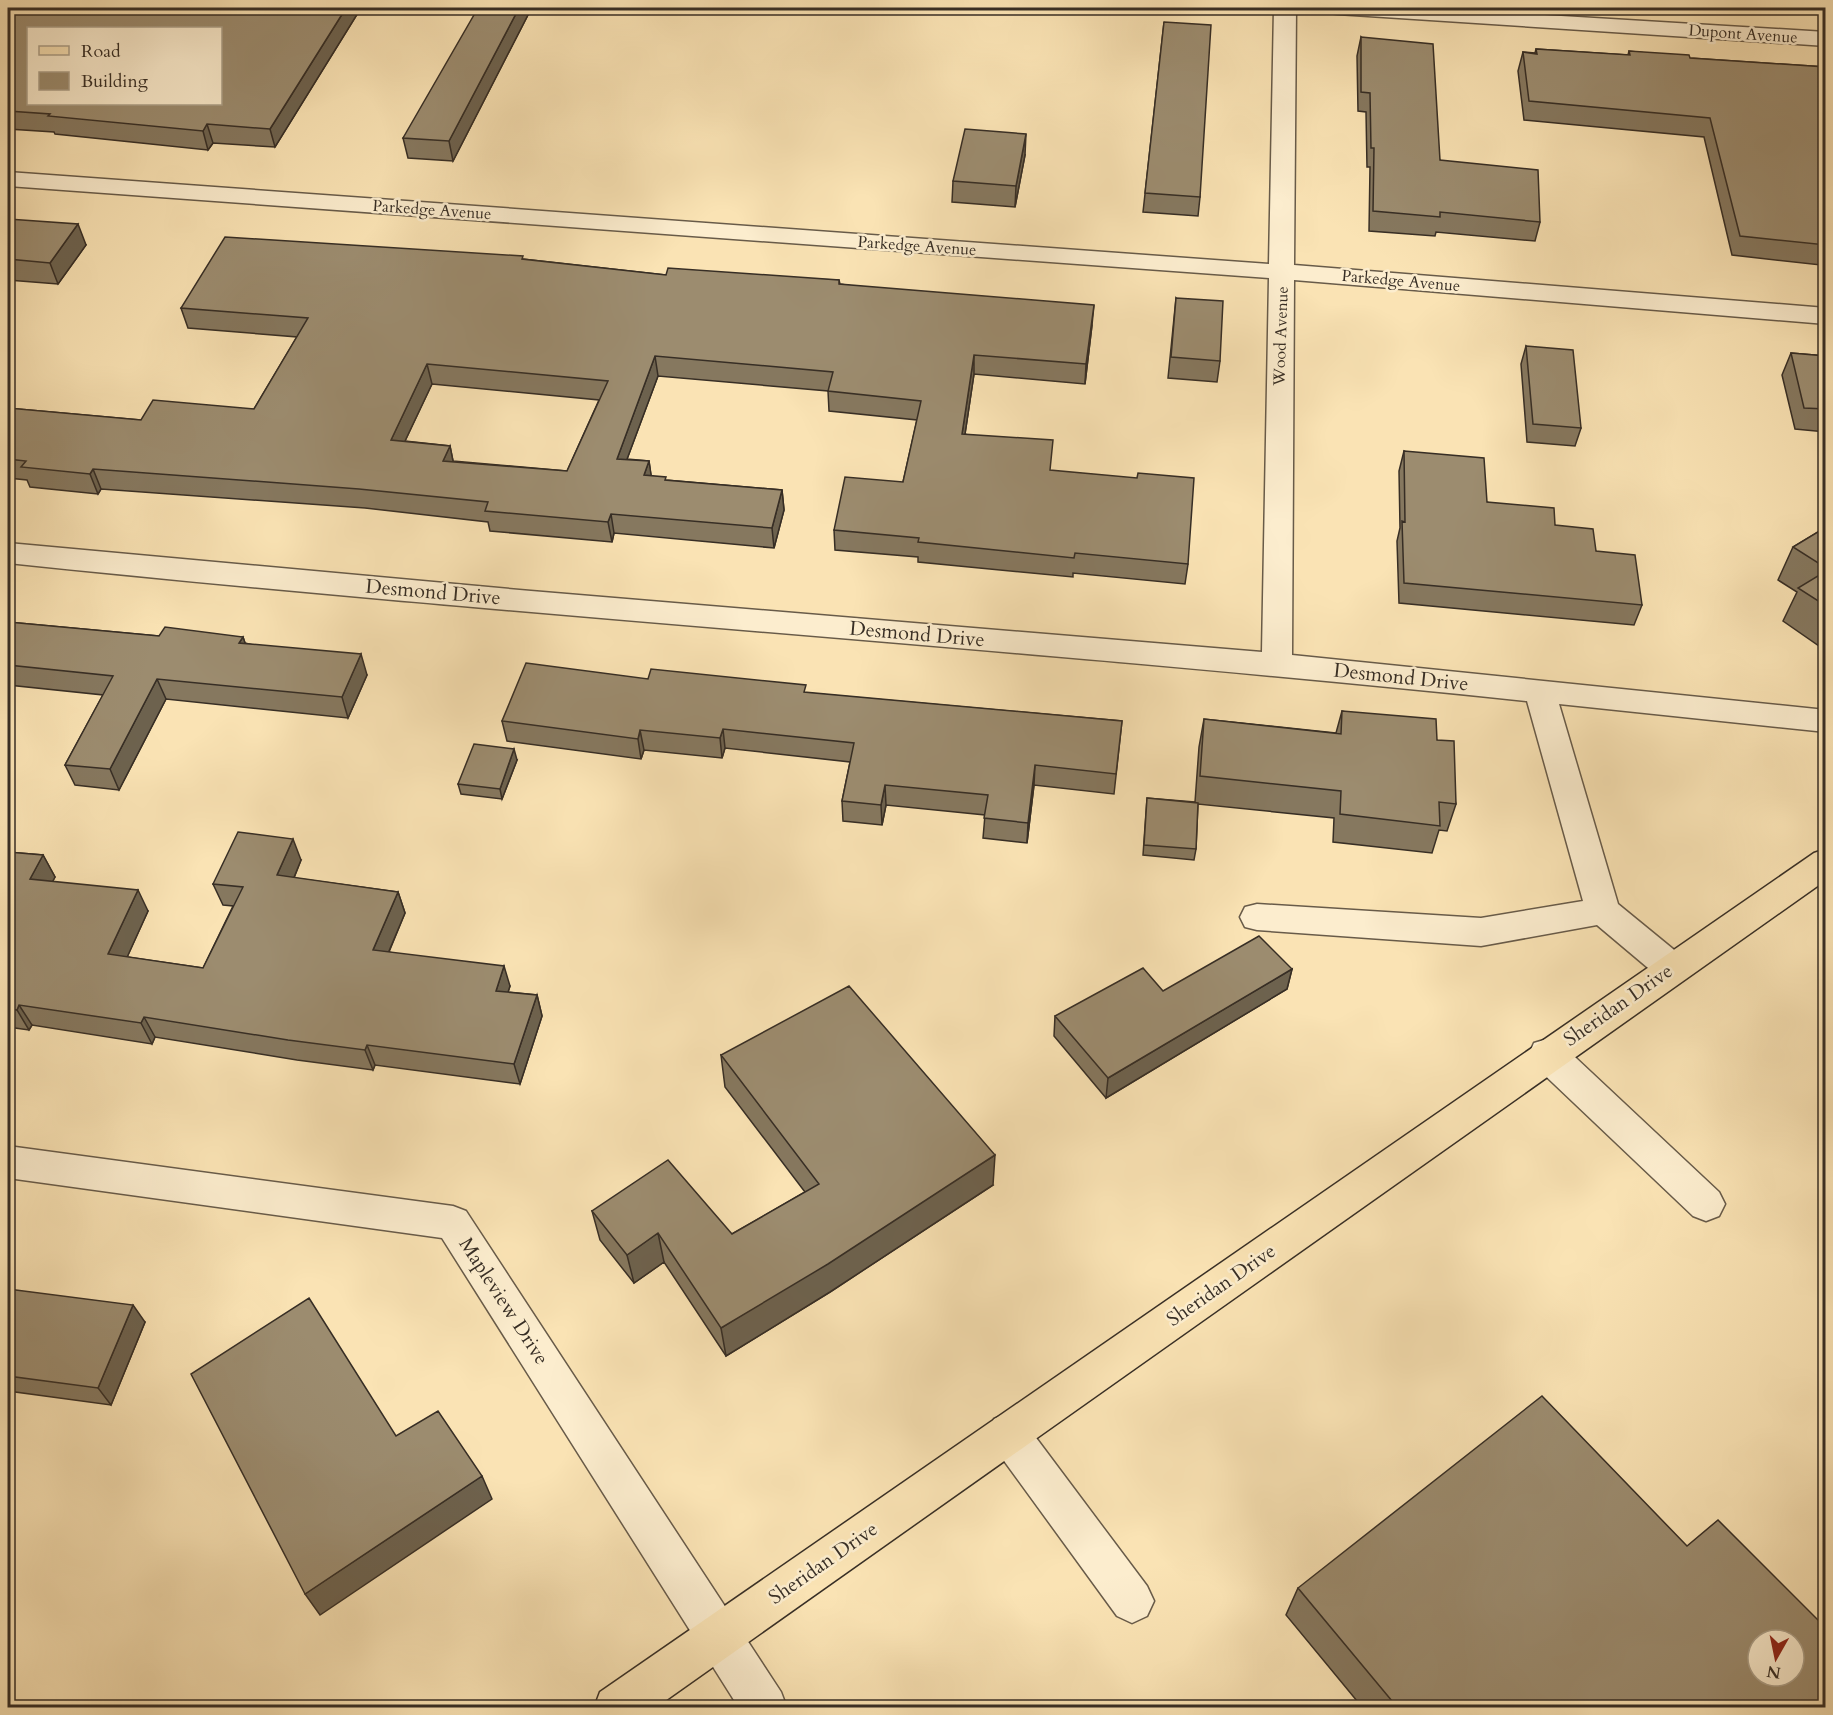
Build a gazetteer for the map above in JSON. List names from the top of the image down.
{
  "streets": {
    "main road": ["Sheridan Drive"],
    "street": [
      "Dupont Avenue",
      "Parkedge Avenue",
      "Wood Avenue",
      "Desmond Drive",
      "Mapleview Drive"
    ]
  },
  "crossings": [
    ["Parkedge Avenue", "Wood Avenue"],
    ["Wood Avenue", "Desmond Drive"],
    ["Sheridan Drive", "Mapleview Drive"]
  ],
  "legend": ["Road", "Building"],
  "north": "bottom"
}
